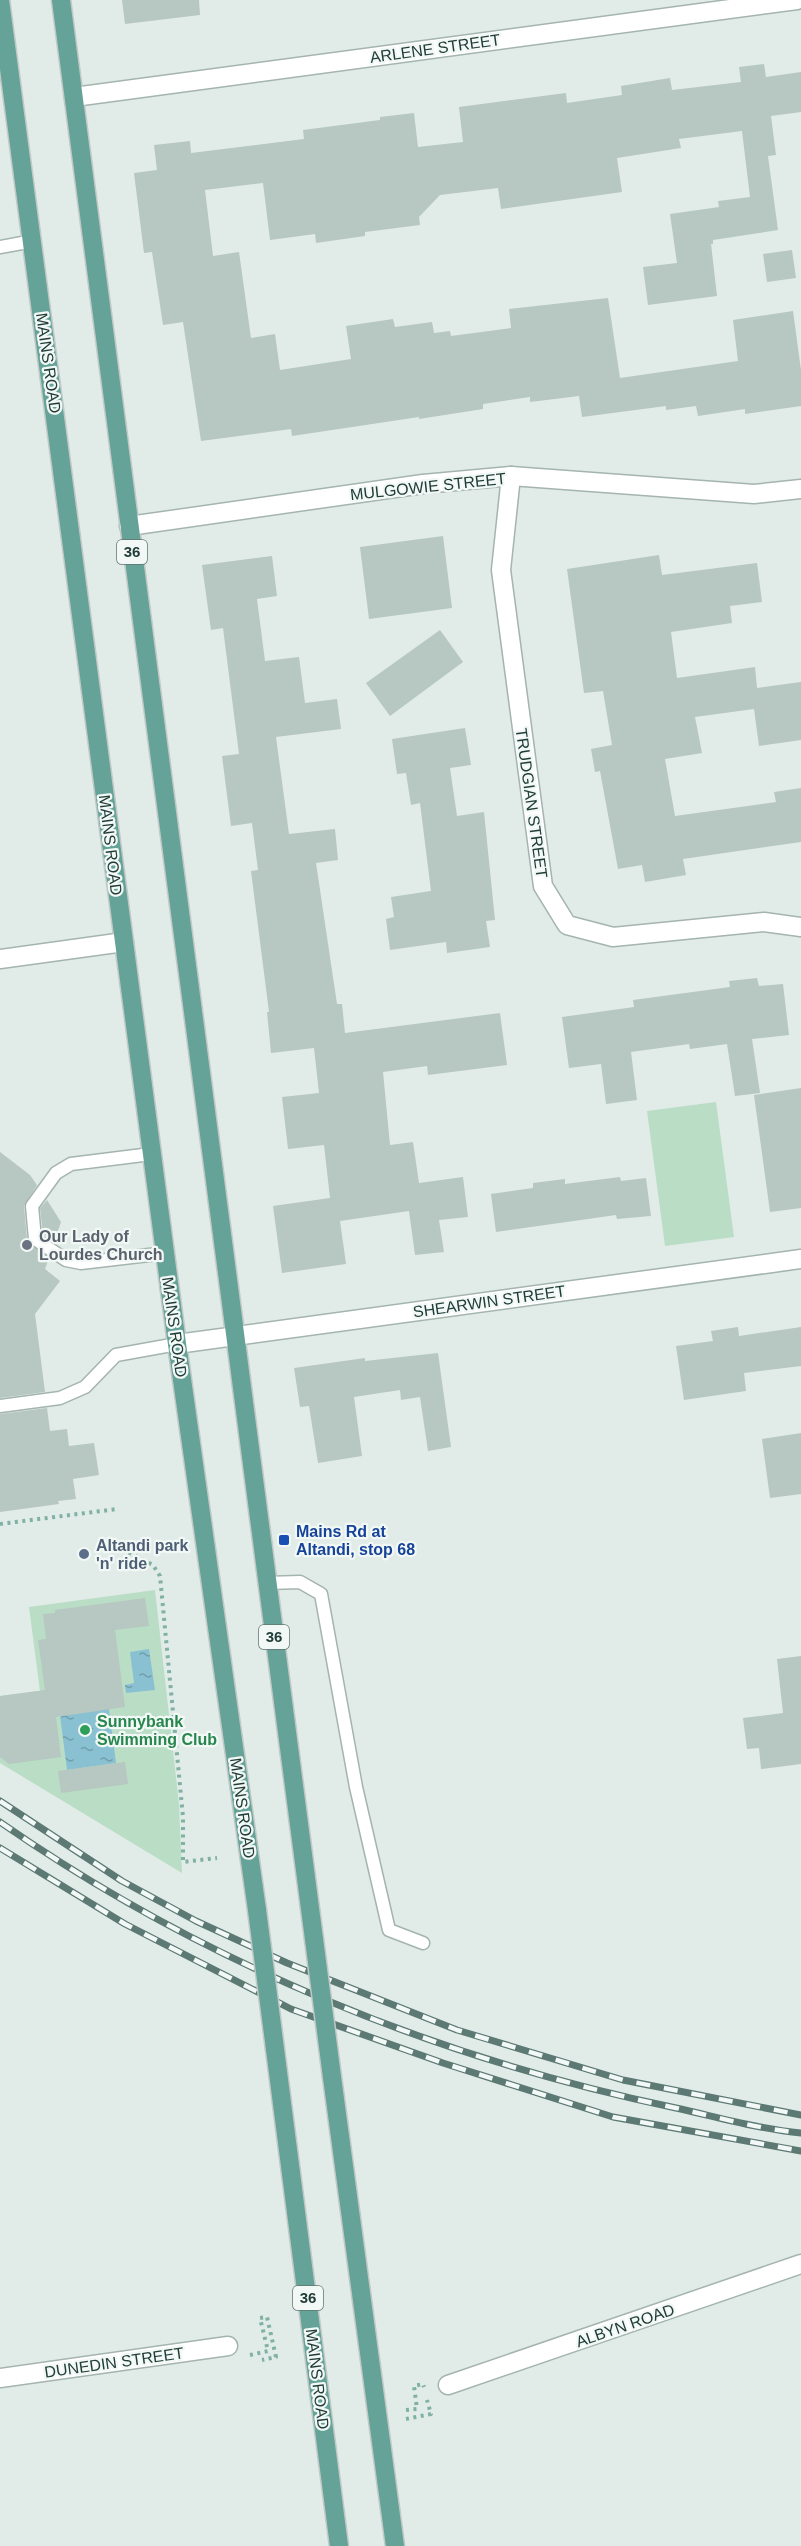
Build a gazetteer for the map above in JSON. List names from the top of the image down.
{
  "streets": {
    "main road": ["MAINS ROAD", "36"],
    "street": [
      "ARLENE STREET",
      "MULGOWIE STREET",
      "TRUDGIAN STREET",
      "SHEARWIN STREET",
      "ALBYN ROAD",
      "DUNEDIN STREET"
    ]
  },
  "crossings": [
    ["ARLENE STREET", "36"],
    ["MAINS ROAD", "SHEARWIN STREET"],
    ["MULGOWIE STREET", "36"],
    ["MULGOWIE STREET", "TRUDGIAN STREET"],
    ["36", "SHEARWIN STREET"]
  ],
  "places": {
    "other": ["Our Lady of Lourdes Church", "Altandi park 'n' ride", "Sunnybank Swimming Club"],
    "transit": ["Mains Rd at Altandi, stop 68"]
  }
}
